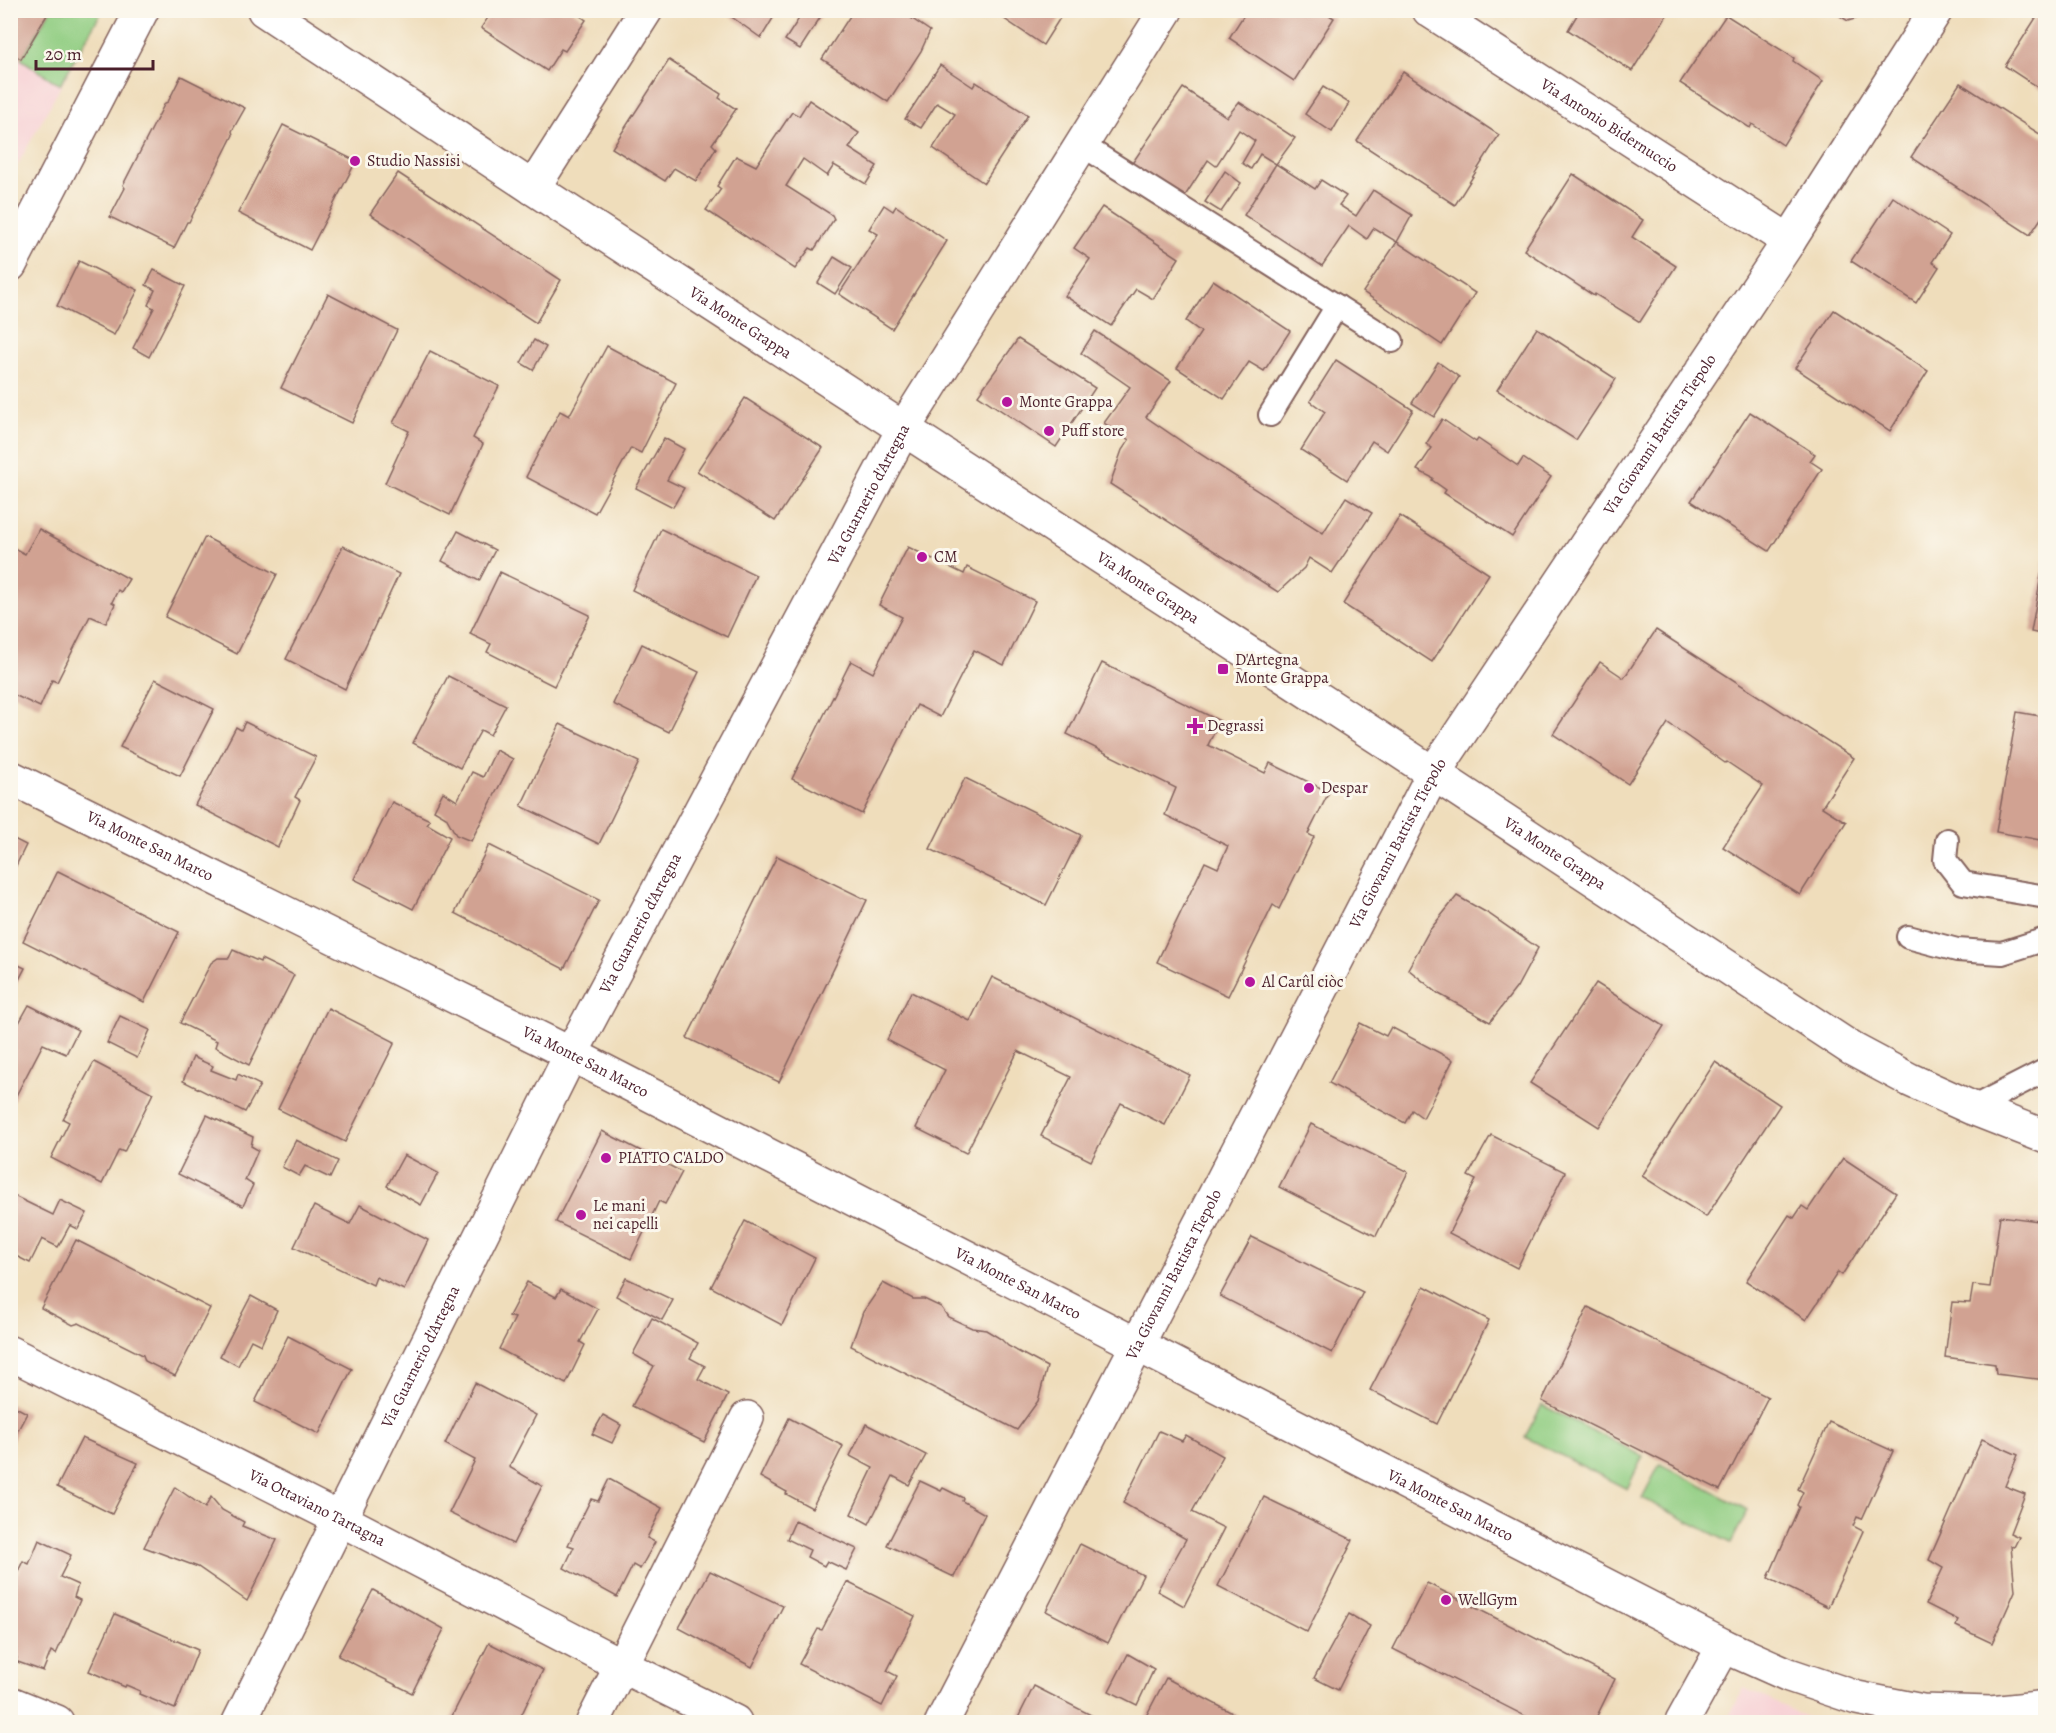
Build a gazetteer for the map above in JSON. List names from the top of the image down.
{
  "streets": {
    "street": [
      "Via Antonio Bidernuccio",
      "Via Monte Grappa",
      "Via Giovanni Battista Tiepolo",
      "Via Guarnerio d'Artegna",
      "Via Monte San Marco",
      "Via Ottaviano Tartagna"
    ]
  },
  "crossings": [
    ["Via Antonio Bidernuccio", "Via Giovanni Battista Tiepolo"],
    ["Via Monte Grappa", "Via Giovanni Battista Tiepolo"],
    ["Via Monte Grappa", "Via Guarnerio d'Artegna"],
    ["Via Giovanni Battista Tiepolo", "Via Monte San Marco"],
    ["Via Guarnerio d'Artegna", "Via Monte San Marco"],
    ["Via Guarnerio d'Artegna", "Via Ottaviano Tartagna"]
  ],
  "places": {
    "other": [
      "Studio Nassisi",
      "Monte Grappa",
      "Puff store",
      "CM",
      "Despar",
      "Al Carûl ciòc",
      "PIATTO C'ALDO",
      "Le mani nei capelli",
      "WellGym"
    ],
    "transit": ["D'Artegna Monte Grappa"],
    "health": ["Degrassi"]
  },
  "scale_bar": "20 m"
}
